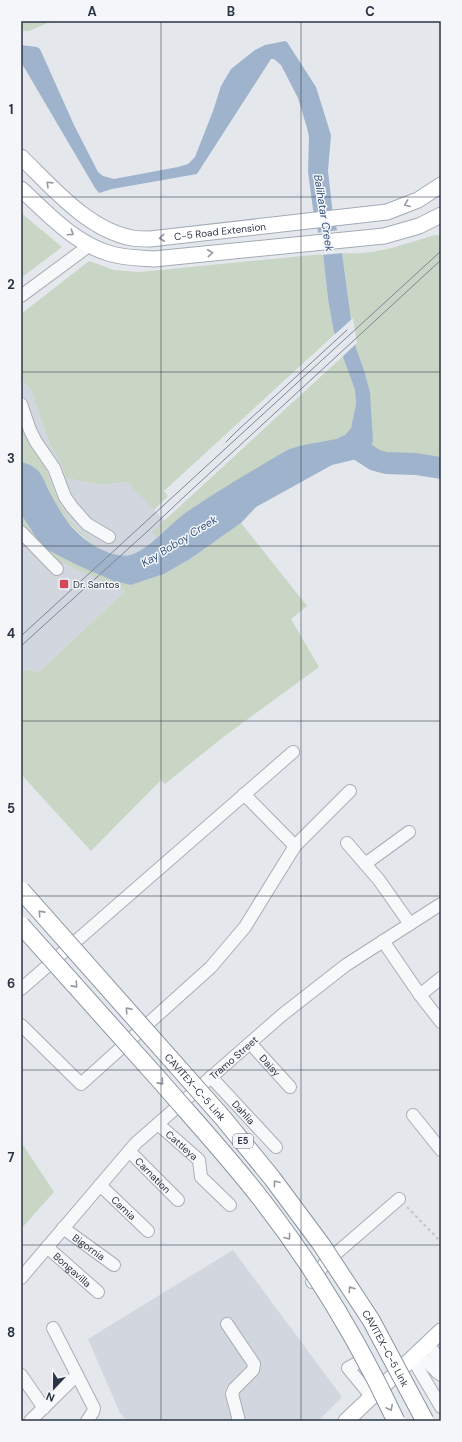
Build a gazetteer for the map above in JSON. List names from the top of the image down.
{
  "streets": {
    "highway": ["CAVITEX–C-5 Link", "E5"],
    "main road": ["C-5 Road Extension"],
    "street": [
      "Tramo Street",
      "Daisy",
      "Dahlia",
      "Cattleya",
      "Carnation",
      "Camia",
      "Bigornia",
      "Bongavilla"
    ]
  },
  "crossings": [
    ["Tramo Street", "Daisy"],
    ["Tramo Street", "Dahlia"],
    ["Tramo Street", "Cattleya"],
    ["Tramo Street", "Carnation"],
    ["Tramo Street", "Camia"],
    ["Tramo Street", "Bigornia"],
    ["Tramo Street", "Bongavilla"]
  ],
  "water": ["Balihatar Creek", "Kay Boboy Creek"],
  "places": {
    "transit": ["Dr. Santos"]
  },
  "north": "bottom",
  "grid": {
    "columns": ["A", "B", "C"],
    "rows": [
      "1",
      "2",
      "3",
      "4",
      "5",
      "6",
      "7",
      "8"
    ]
  }
}
